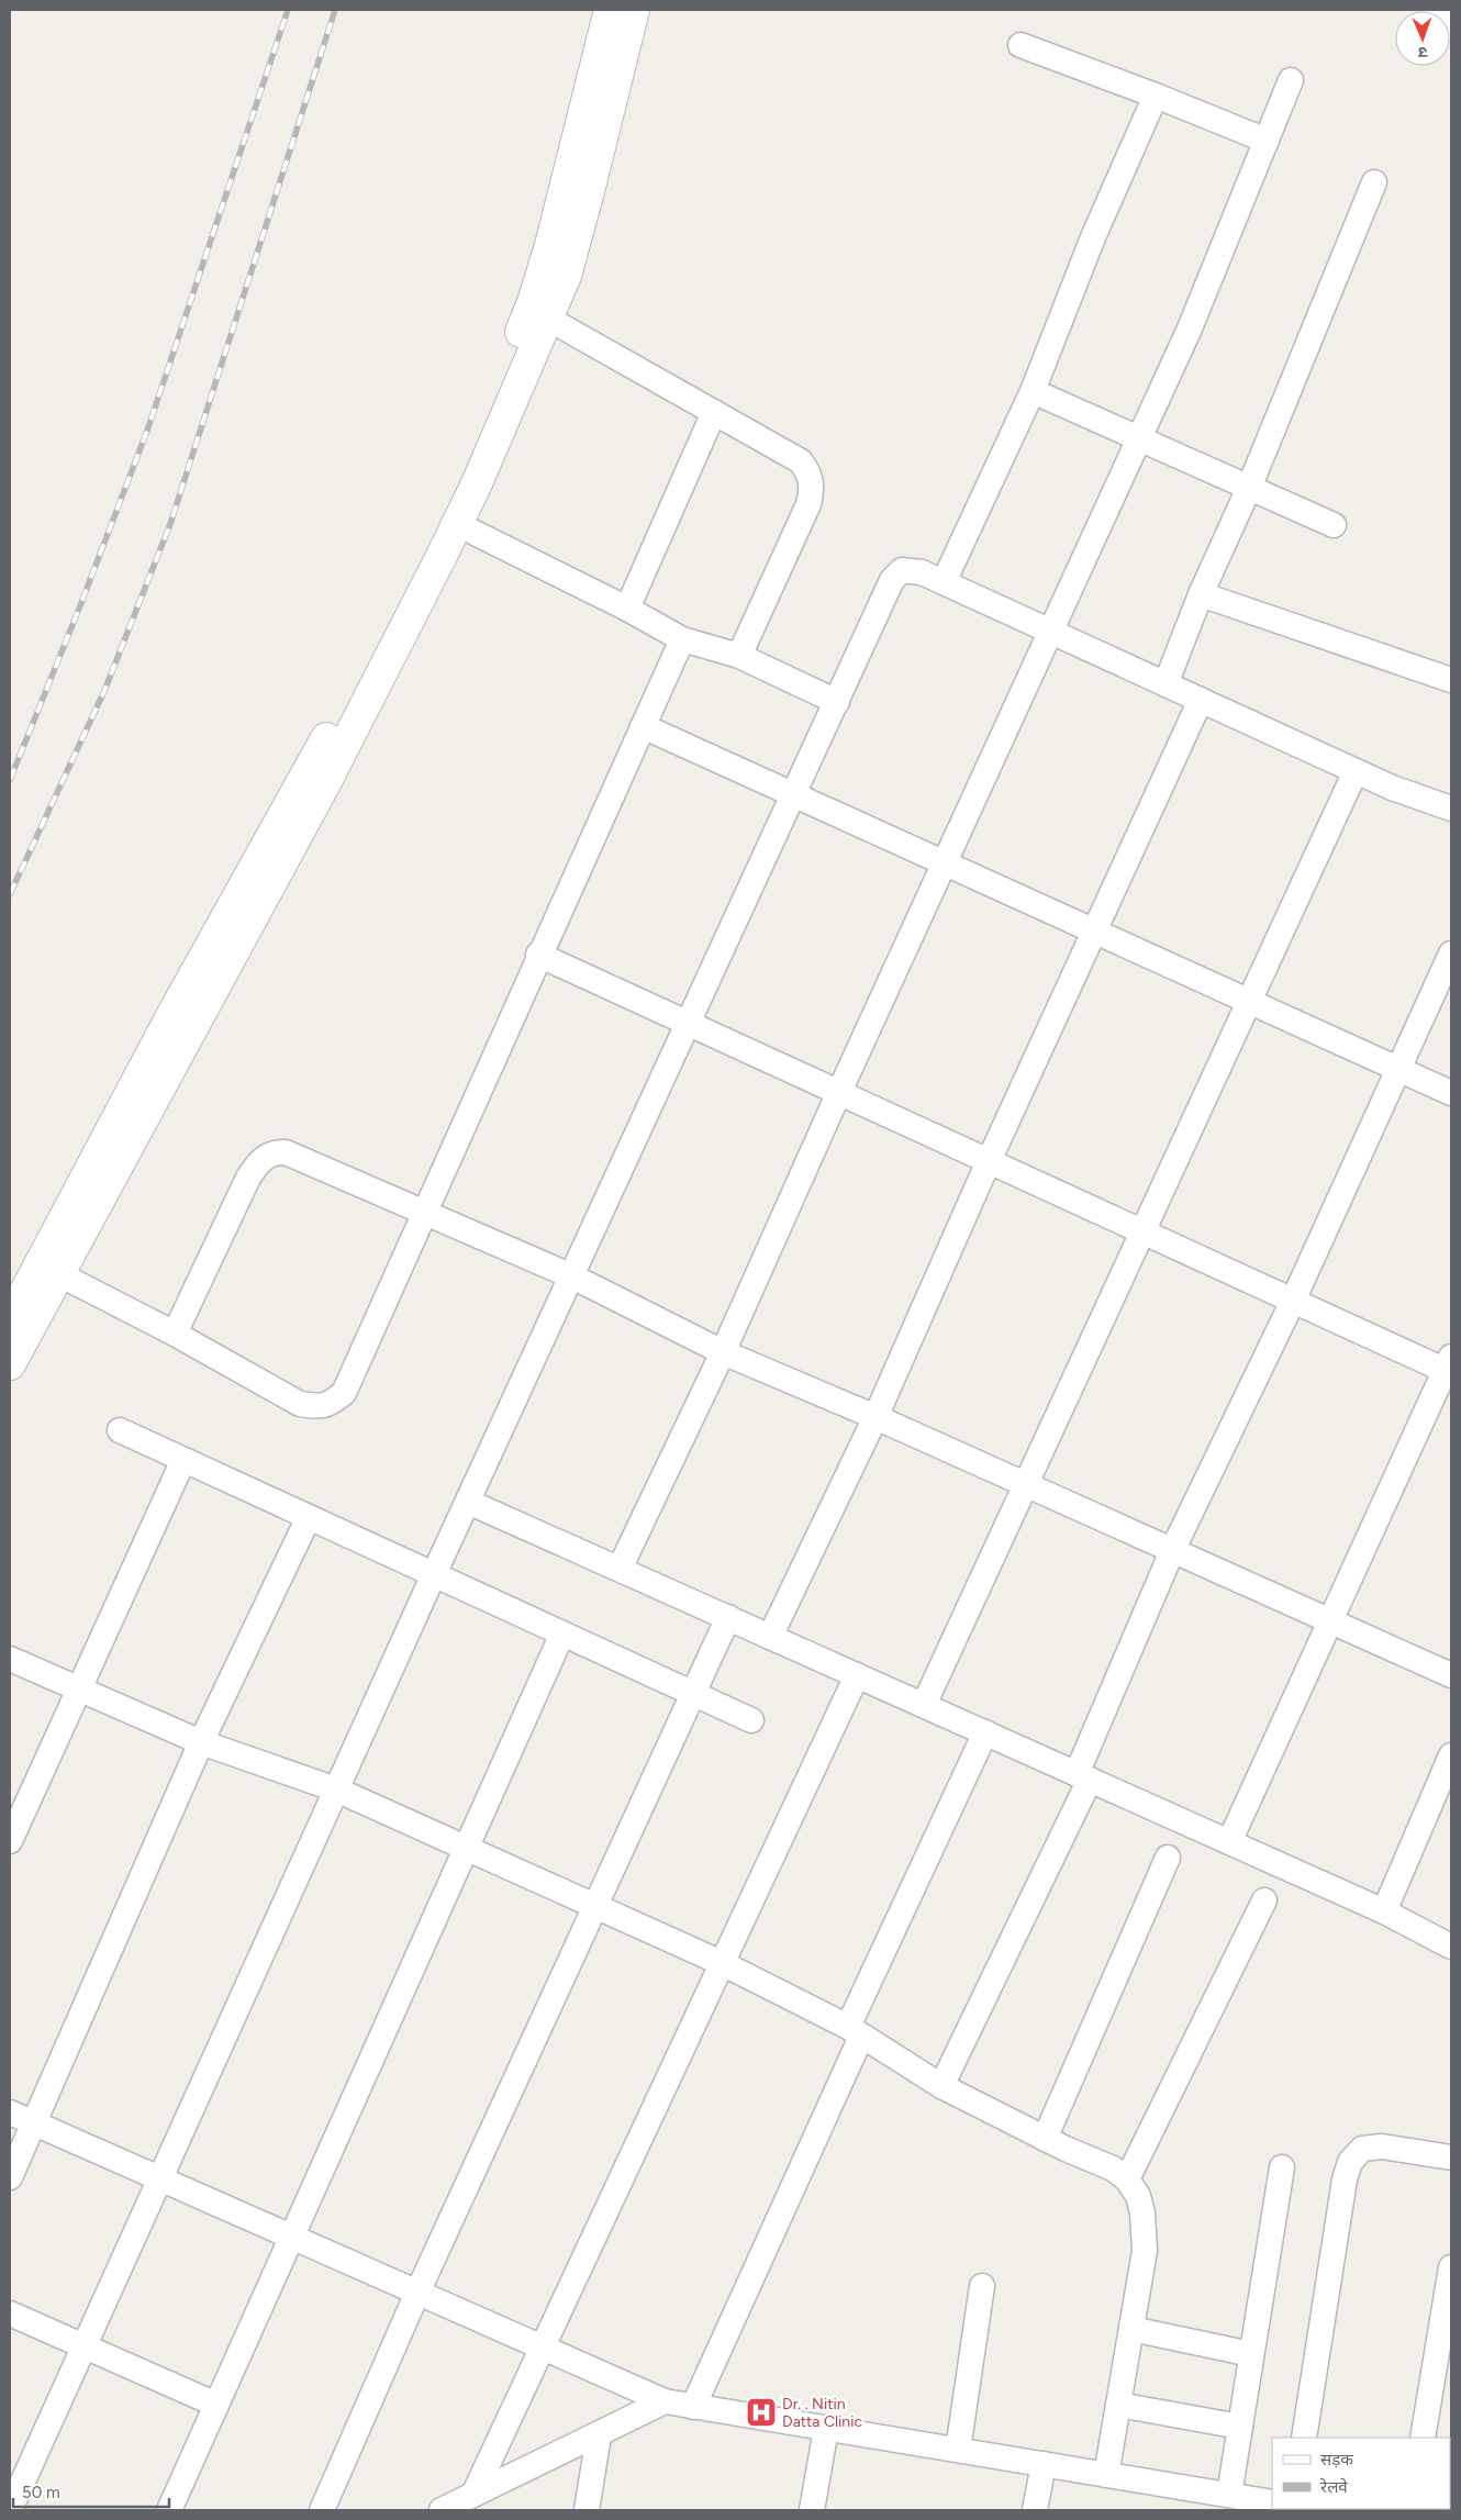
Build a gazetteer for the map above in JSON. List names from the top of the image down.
{
  "places": {
    "hospital": ["Dr. . Nitin Datta Clinic"]
  },
  "legend": ["सड़क", "रेलवे"],
  "scale_bar": "50 m",
  "north": "bottom"
}
